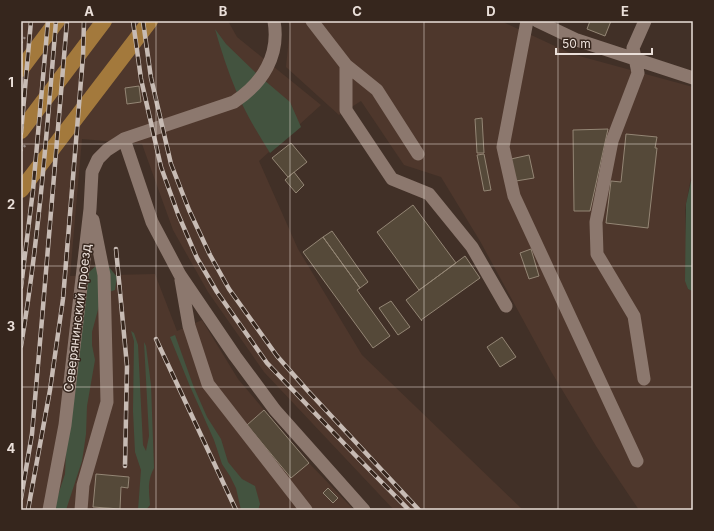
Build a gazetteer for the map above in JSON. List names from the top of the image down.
{
  "streets": {
    "street": ["Северянинский проезд"]
  },
  "scale_bar": "50 m",
  "grid": {
    "columns": [
      "A",
      "B",
      "C",
      "D",
      "E"
    ],
    "rows": [
      "1",
      "2",
      "3",
      "4"
    ]
  }
}
